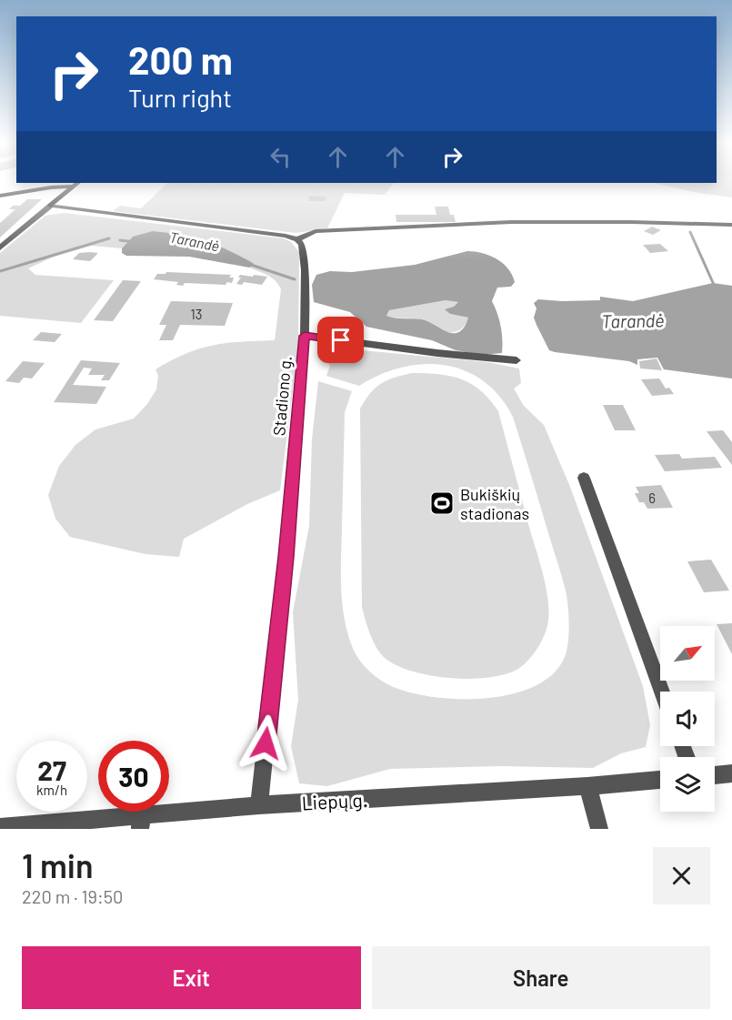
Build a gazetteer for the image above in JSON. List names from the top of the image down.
{
  "streets": {
    "street": ["Stadiono g.", "Liepų g."]
  },
  "crossings": [
    ["Stadiono g.", "Liepų g."]
  ],
  "water": ["Tarandė"],
  "places": {
    "sports": ["Bukiškių stadionas"]
  },
  "house_numbers": ["13", "6"],
  "north": "top right",
  "page": {
    "turn": ["200 m", "Turn right"],
    "speed": "27 km/h",
    "limit": "30",
    "heading": ["1 min", "220 m · 19:50"],
    "buttons": ["Exit", "Share"]
  }
}
